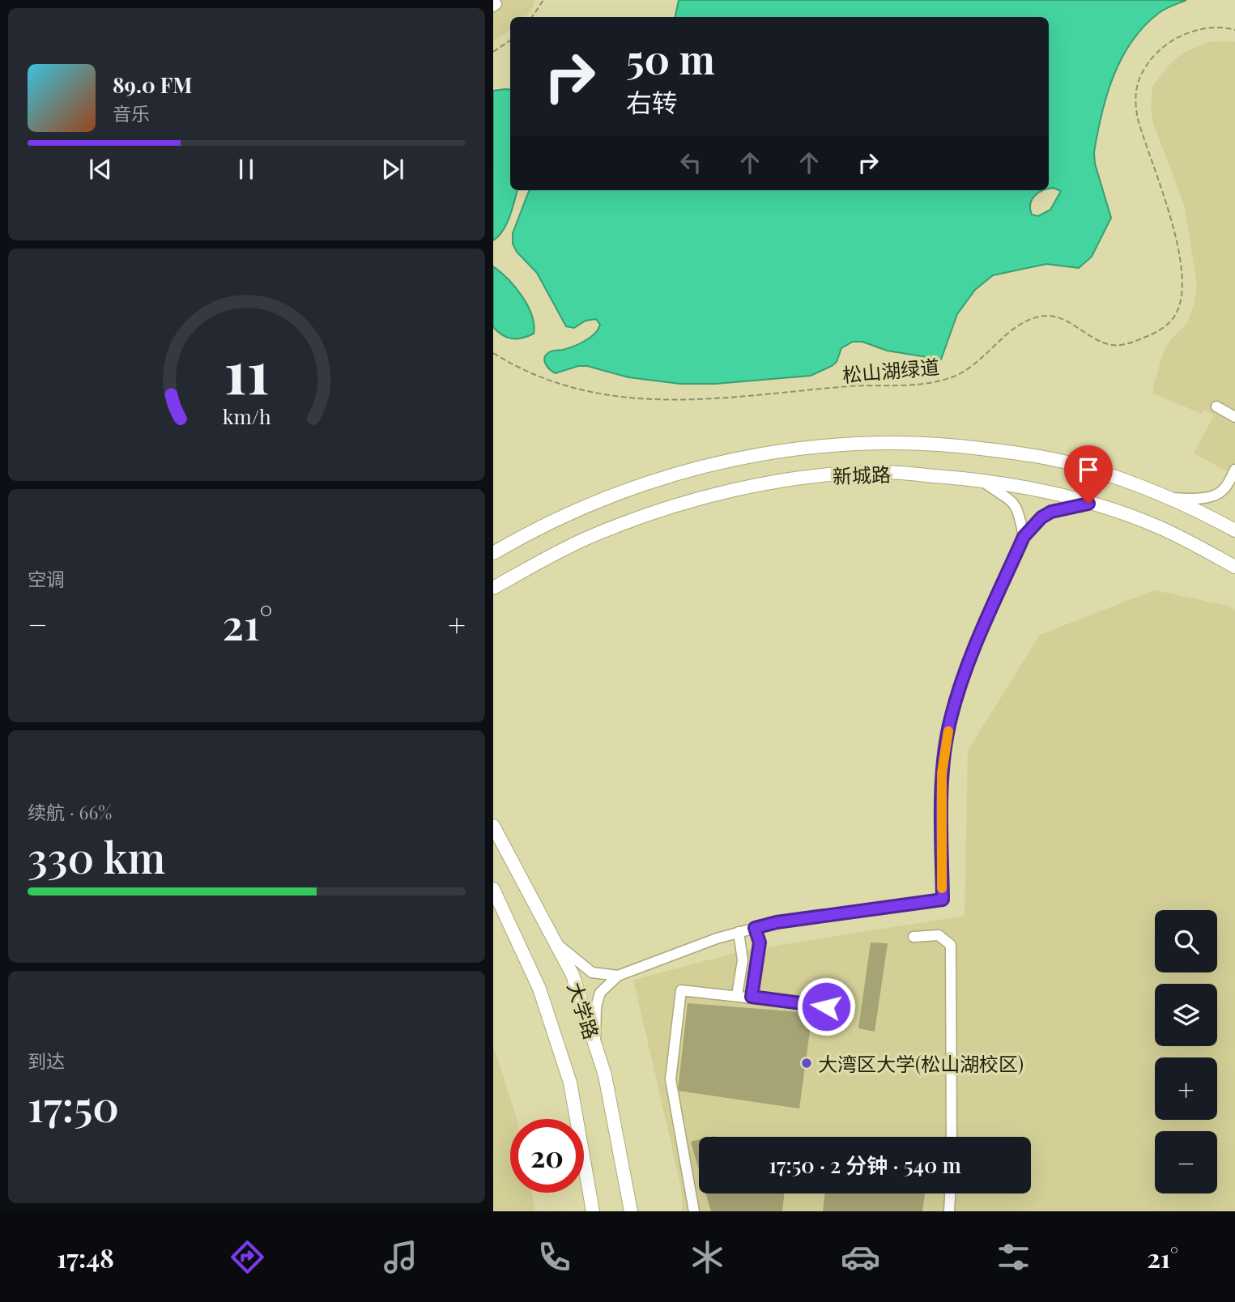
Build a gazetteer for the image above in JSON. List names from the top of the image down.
{
  "streets": {
    "main road": ["新城路", "大学路"],
    "path": ["松山湖绿道"]
  },
  "places": ["大湾区大学(松山湖校区)"],
  "page": {
    "turn": ["50 m", "右转"],
    "song": ["89.0 FM", "音乐"],
    "tile": [
      "空调",
      ["续航 · 66%", "330 km"],
      ["到达", "17:50"]
    ],
    "heat": ["−", "21°", "+"],
    "map_buttons": ["+", "−"],
    "limit": "20",
    "trip": "17:50 · 2 分钟 · 540 m",
    "tabs": ["17:48", "21°"],
    "gauge": ["11", "km/h"]
  }
}
